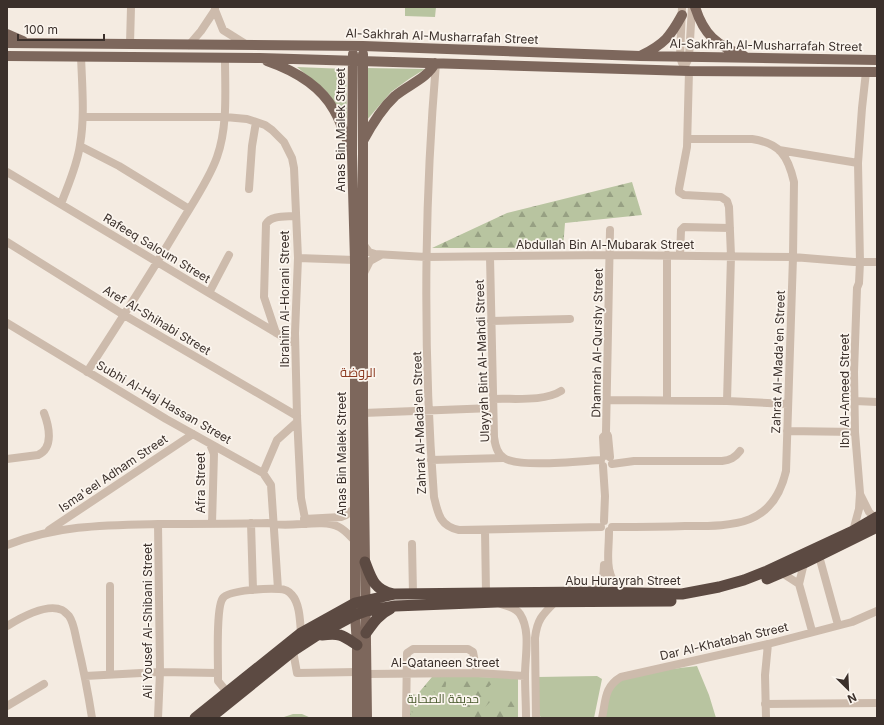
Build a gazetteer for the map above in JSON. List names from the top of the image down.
{
  "streets": {
    "highway": ["Abu Hurayrah Street"],
    "main road": ["Al-Sakhrah Al-Musharrafah Street", "Anas Bin Malek Street"],
    "street": [
      "Abdullah Bin Al-Mubarak Street",
      "Rafeeq Saloum Street",
      "Ibrahim Al-Horani Street",
      "Aref Al-Shihabi Street",
      "Dhamrah Al-Qurshy Street",
      "Ulayyah Bint Al-Mahdi Street",
      "Zahrat Al-Mada'en Street",
      "Ibn Al-Ameed Street",
      "Subhi Al-Haj Hassan Street",
      "Isma'eel Adham Street",
      "Afra Street",
      "Ali Yousef Al-Shibani Street",
      "Dar Al-Khatabah Street",
      "Al-Qataneen Street"
    ]
  },
  "crossings": [
    ["Al-Sakhrah Al-Musharrafah Street", "Anas Bin Malek Street"],
    ["Al-Sakhrah Al-Musharrafah Street", "Zahrat Al-Mada'en Street"],
    ["Al-Sakhrah Al-Musharrafah Street", "Ibn Al-Ameed Street"],
    ["Anas Bin Malek Street", "Abdullah Bin Al-Mubarak Street"],
    ["Anas Bin Malek Street", "Abu Hurayrah Street"],
    ["Anas Bin Malek Street", "Al-Qataneen Street"],
    ["Abdullah Bin Al-Mubarak Street", "Dhamrah Al-Qurshy Street"],
    ["Abdullah Bin Al-Mubarak Street", "Ulayyah Bint Al-Mahdi Street"],
    ["Abdullah Bin Al-Mubarak Street", "Zahrat Al-Mada'en Street"],
    ["Abdullah Bin Al-Mubarak Street", "Ibn Al-Ameed Street"],
    ["Rafeeq Saloum Street", "Ibrahim Al-Horani Street"],
    ["Ibrahim Al-Horani Street", "Aref Al-Shihabi Street"],
    ["Dhamrah Al-Qurshy Street", "Zahrat Al-Mada'en Street"],
    ["Dhamrah Al-Qurshy Street", "Abu Hurayrah Street"],
    ["Ibn Al-Ameed Street", "Abu Hurayrah Street"],
    ["Subhi Al-Haj Hassan Street", "Isma'eel Adham Street"],
    ["Subhi Al-Haj Hassan Street", "Afra Street"],
    ["Abu Hurayrah Street", "Al-Qataneen Street"]
  ],
  "districts": ["الروضة"],
  "parks": ["حديقة الصحابة"],
  "scale_bar": "100 m",
  "north": "bottom right"
}
